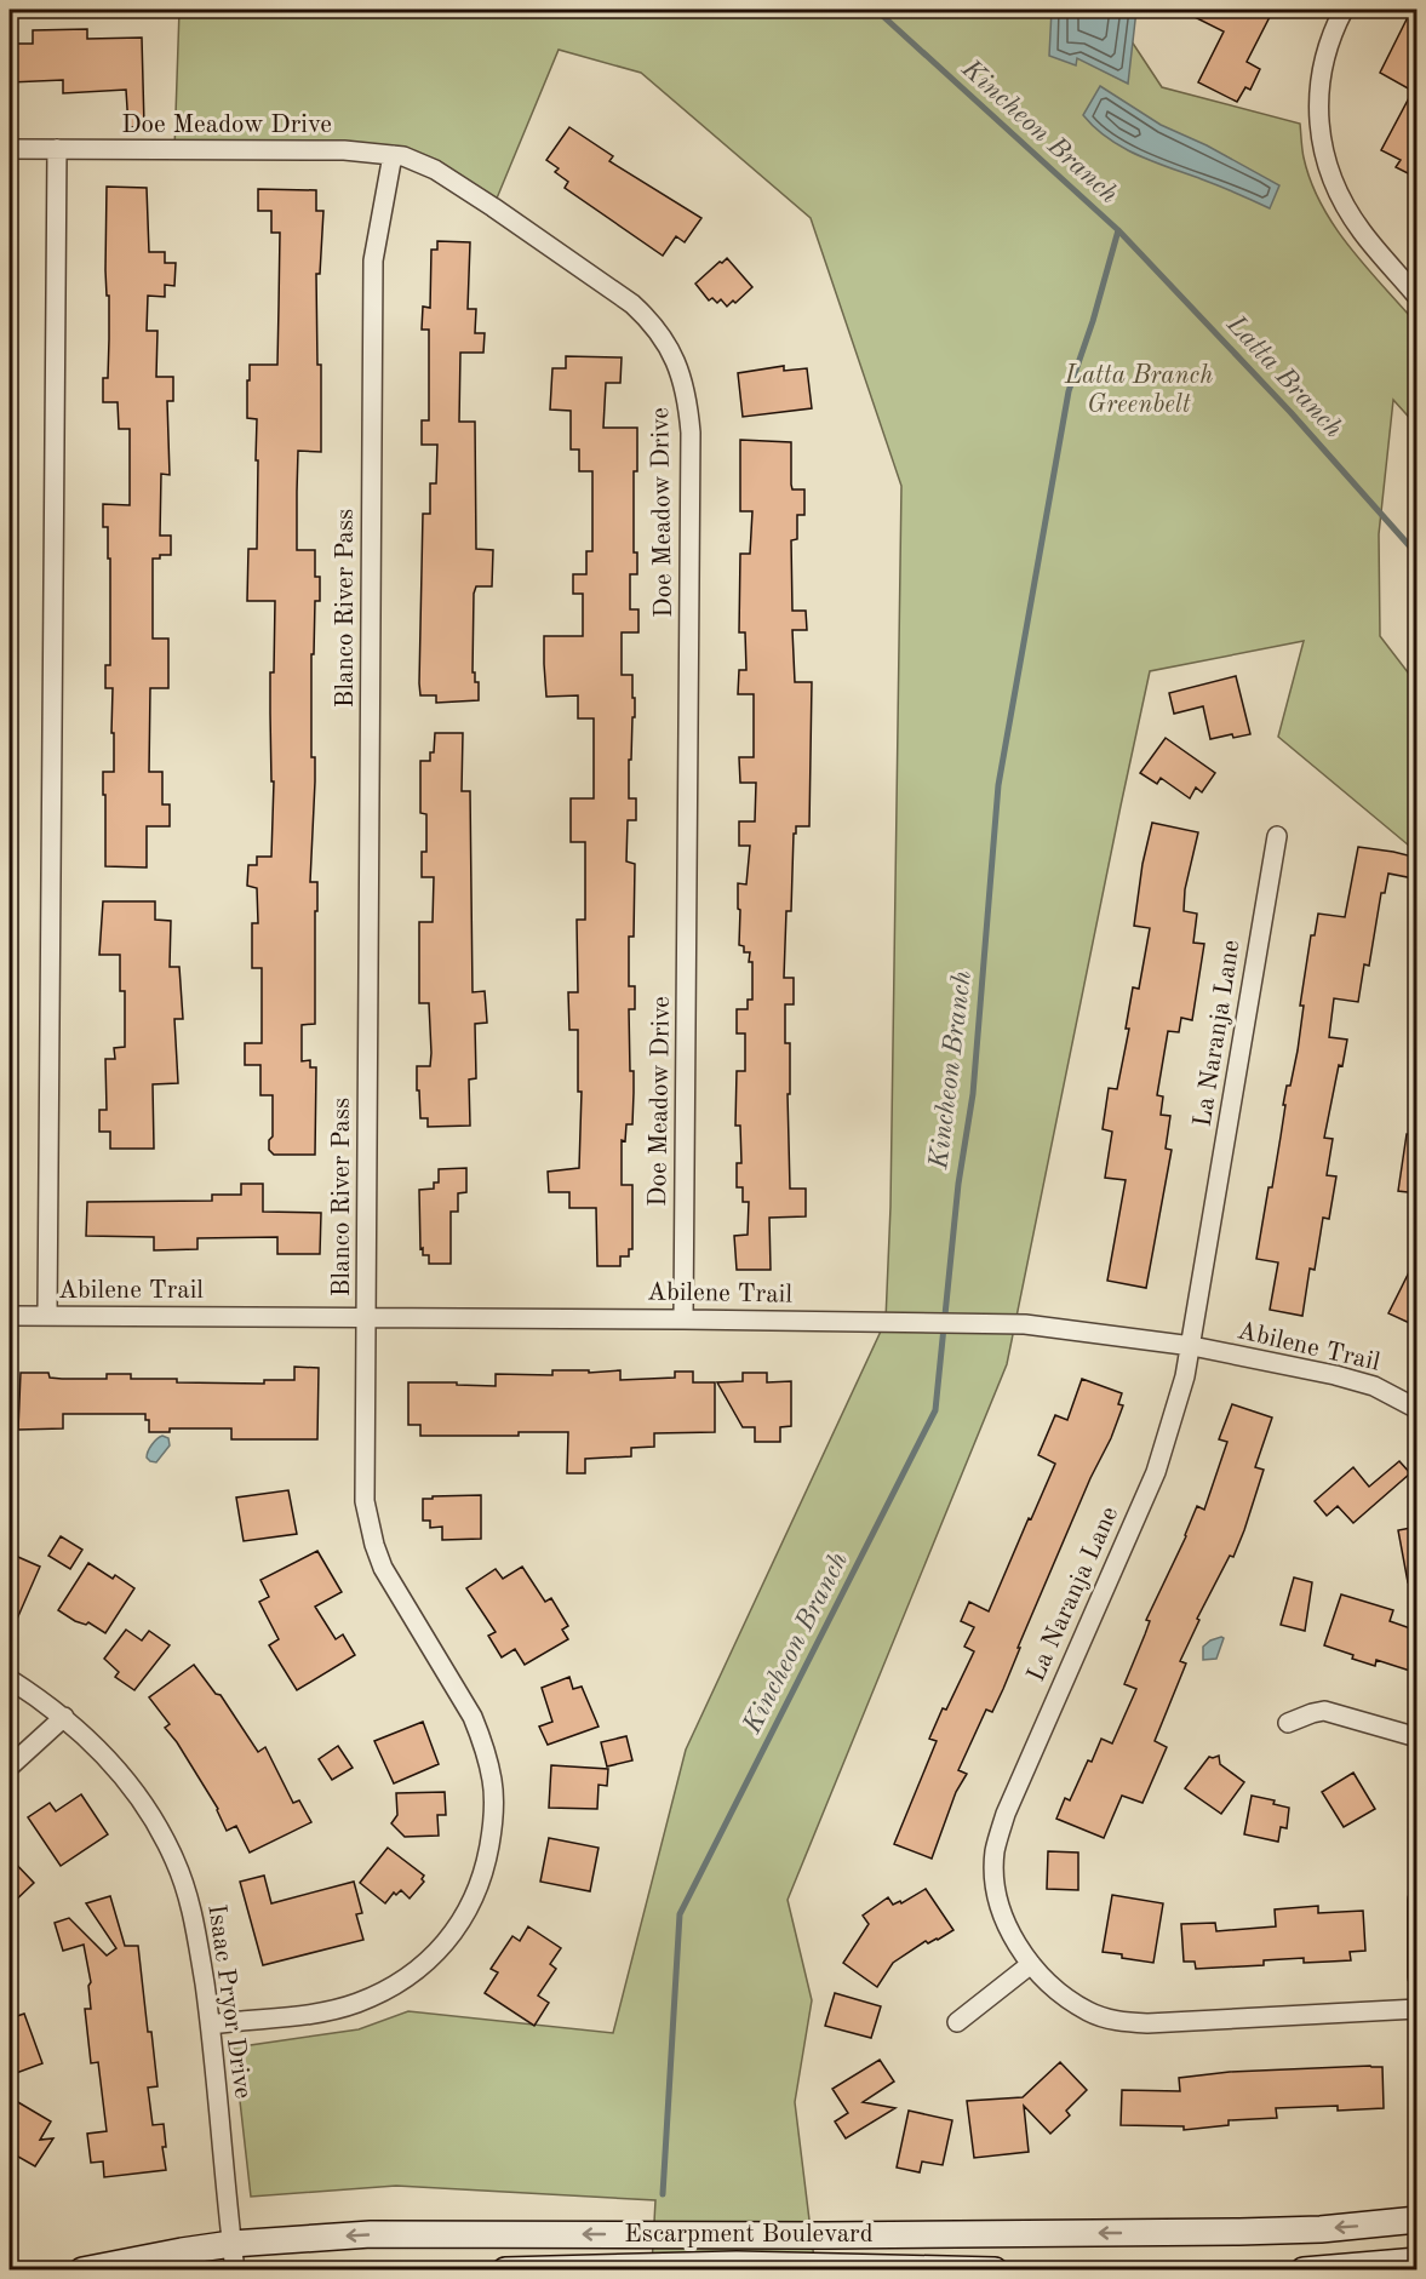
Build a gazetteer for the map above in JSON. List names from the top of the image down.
{
  "streets": {
    "main road": ["Escarpment Boulevard"],
    "street": [
      "Doe Meadow Drive",
      "Blanco River Pass",
      "La Naranja Lane",
      "Abilene Trail",
      "Isaac Pryor Drive"
    ]
  },
  "crossings": [
    ["Doe Meadow Drive", "Blanco River Pass"],
    ["Doe Meadow Drive", "Abilene Trail"],
    ["Blanco River Pass", "Abilene Trail"],
    ["Blanco River Pass", "Isaac Pryor Drive"],
    ["La Naranja Lane", "Abilene Trail"],
    ["Isaac Pryor Drive", "Escarpment Boulevard"]
  ],
  "water": ["Kincheon Branch", "Latta Branch"],
  "parks": ["Latta Branch Greenbelt"]
}
